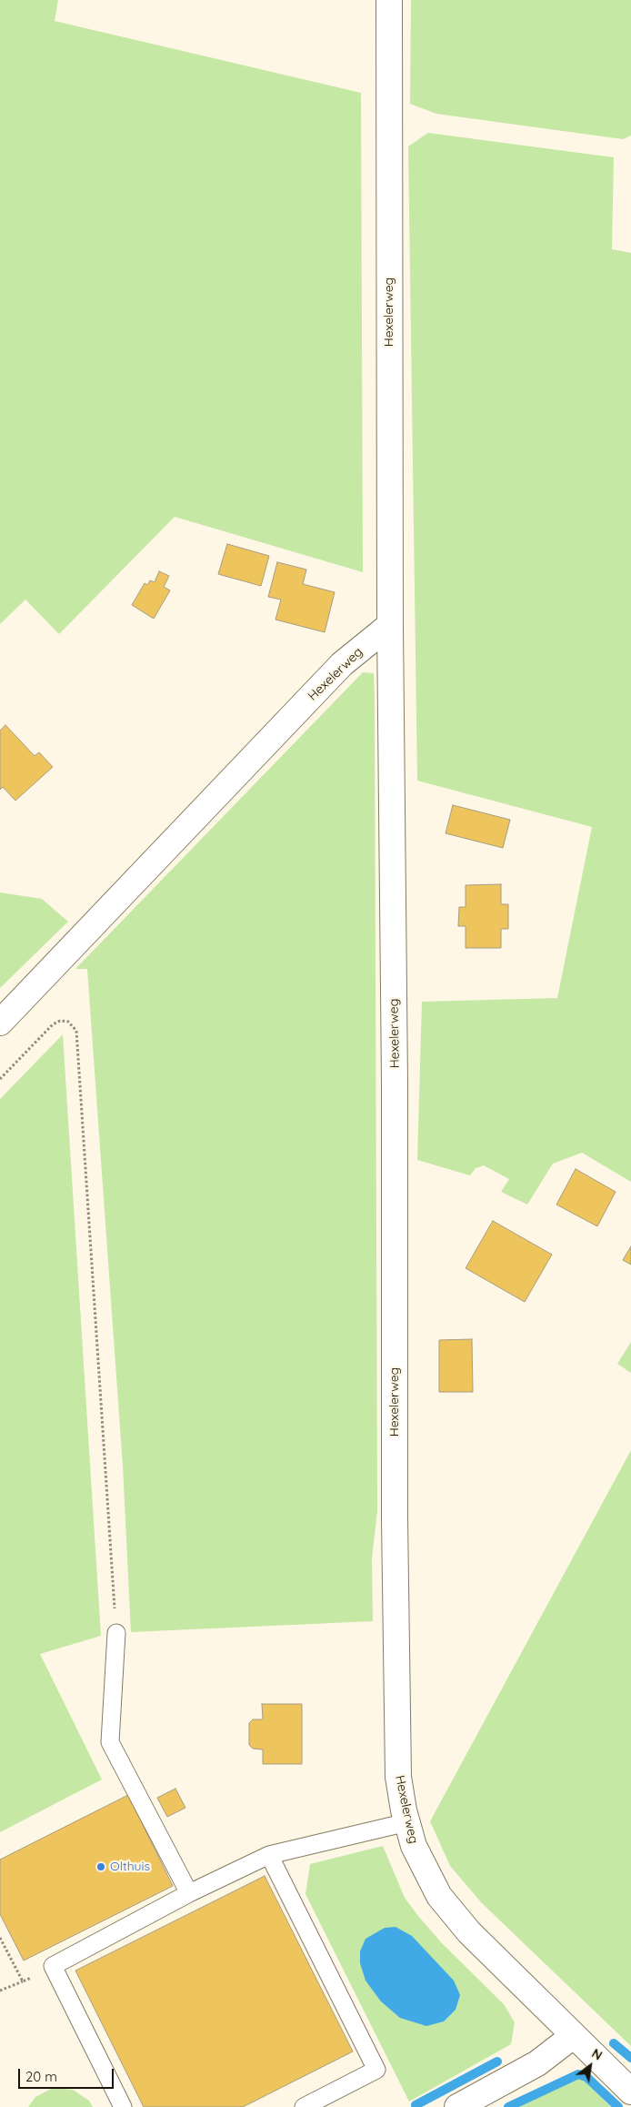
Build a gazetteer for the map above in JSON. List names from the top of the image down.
{
  "streets": {
    "street": ["Hexelerweg"]
  },
  "places": ["Olthuis"],
  "scale_bar": "20 m",
  "north": "top right"
}
